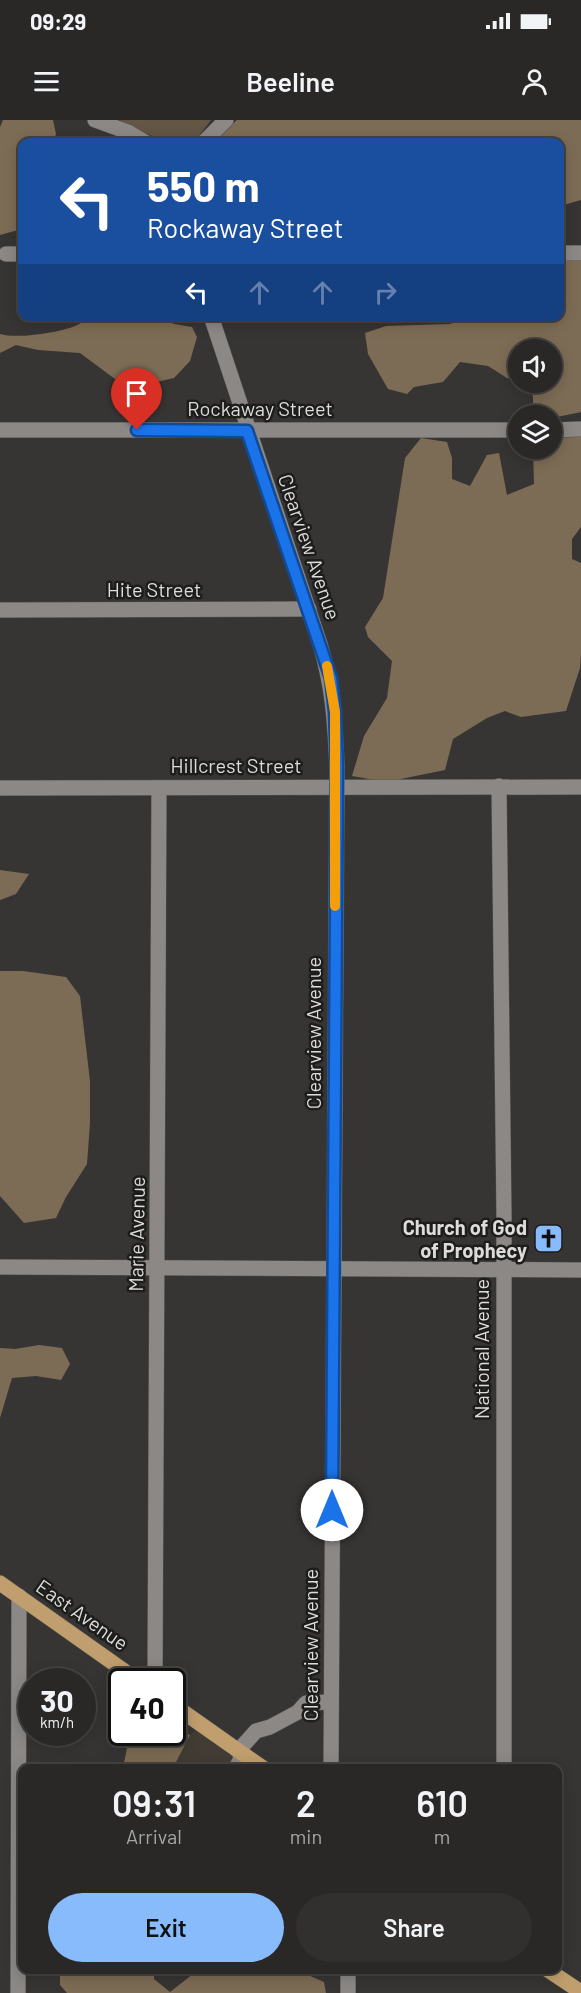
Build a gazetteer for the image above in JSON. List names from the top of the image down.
{
  "streets": {
    "main road": ["East Avenue"],
    "street": [
      "Rockaway Street",
      "Clearview Avenue",
      "Hite Street",
      "Hillcrest Street",
      "Marie Avenue",
      "National Avenue"
    ]
  },
  "crossings": [
    ["Rockaway Street", "Clearview Avenue"],
    ["Clearview Avenue", "Hite Street"],
    ["Clearview Avenue", "Hillcrest Street"],
    ["Hillcrest Street", "Marie Avenue"],
    ["Hillcrest Street", "National Avenue"]
  ],
  "places": {
    "church": ["Church of God of Prophecy"]
  },
  "page": {
    "status": "09:29",
    "header": "Beeline",
    "turn": ["550 m", "Rockaway Street"],
    "speed": "30 km/h",
    "limit": "40",
    "eta": [
      "09:31",
      "Arrival",
      "2",
      "min",
      "610",
      "m"
    ],
    "buttons": ["Exit", "Share"]
  }
}
